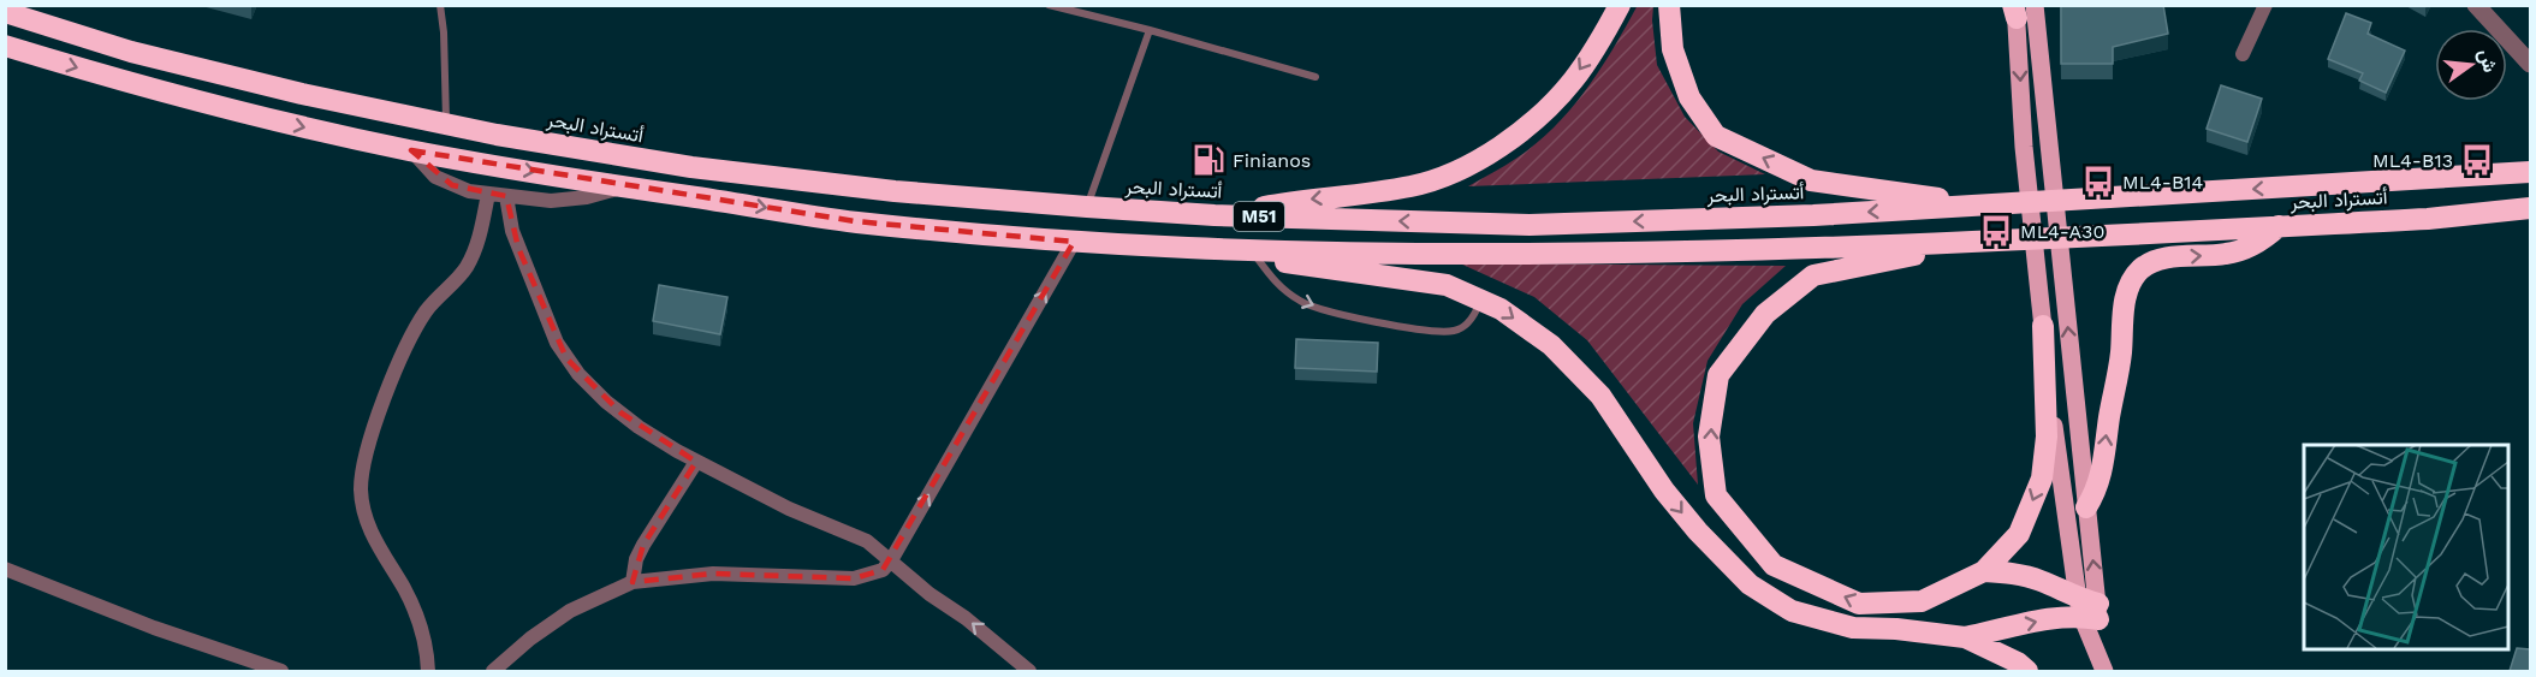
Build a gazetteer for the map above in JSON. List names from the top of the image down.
{
  "streets": {
    "highway": ["أتستراد البحر", "M51"]
  },
  "places": {
    "fuel station": ["Finianos"],
    "bus stop": ["ML4-B13", "ML4-B14", "ML4-A30"]
  },
  "north": "right"
}
